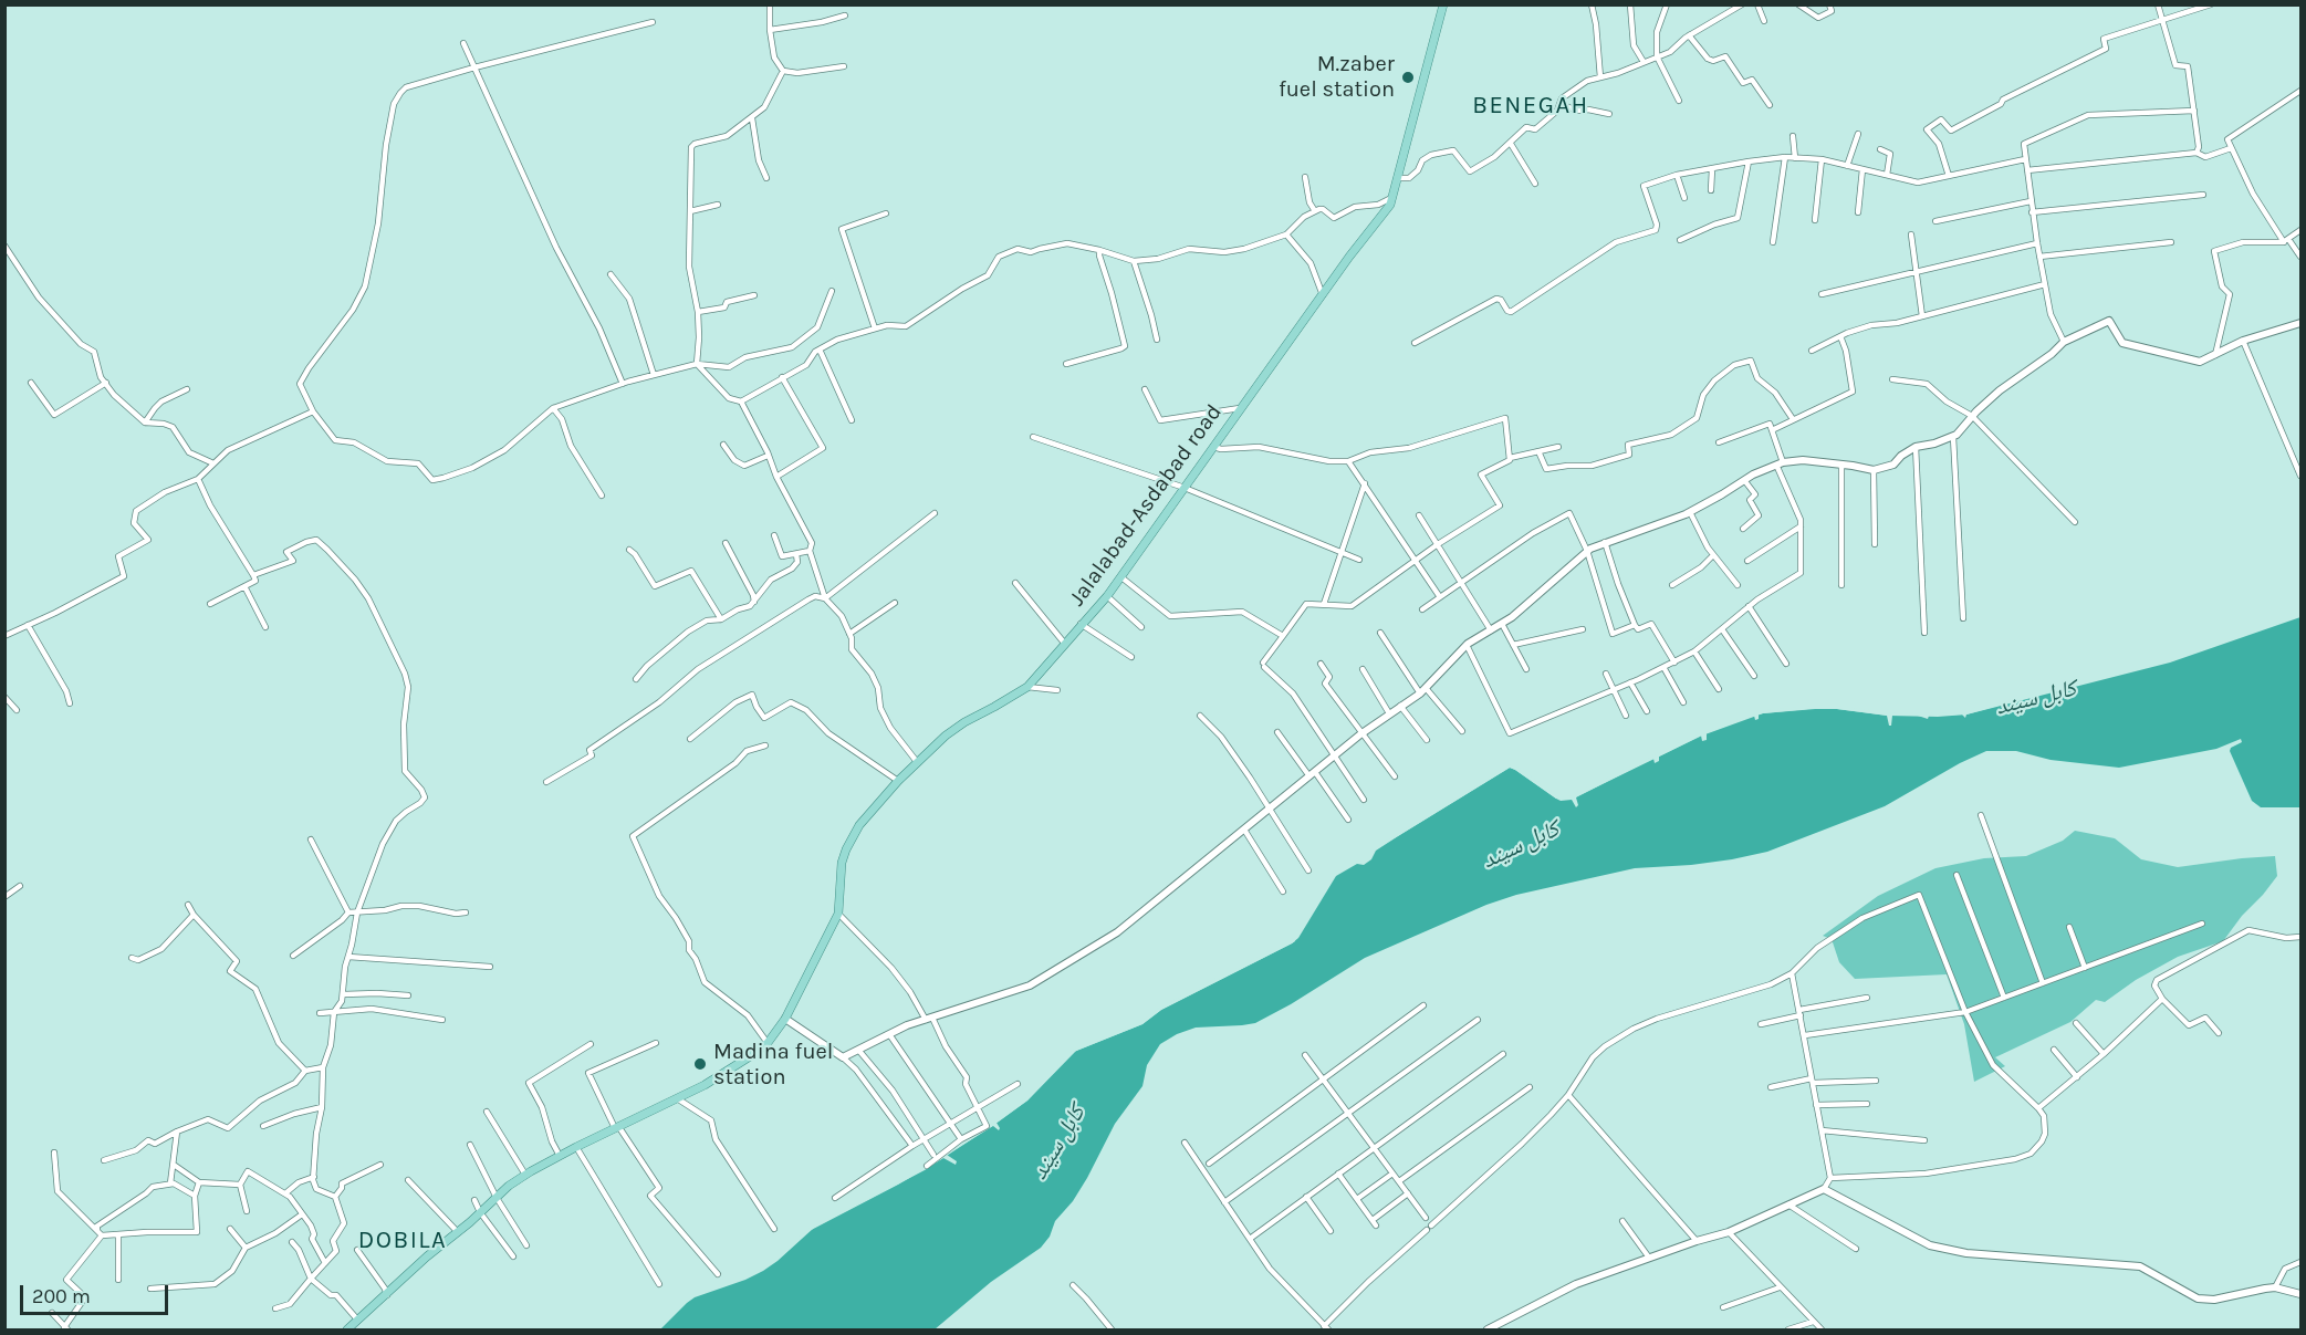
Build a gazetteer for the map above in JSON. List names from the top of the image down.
{
  "streets": {
    "main road": ["Jalalabad-Asdabad road"]
  },
  "districts": ["BENEGAH", "DOBILA"],
  "water": ["کابل سيند"],
  "places": ["M.zaber fuel station", "Madina fuel station"],
  "scale_bar": "200 m"
}
